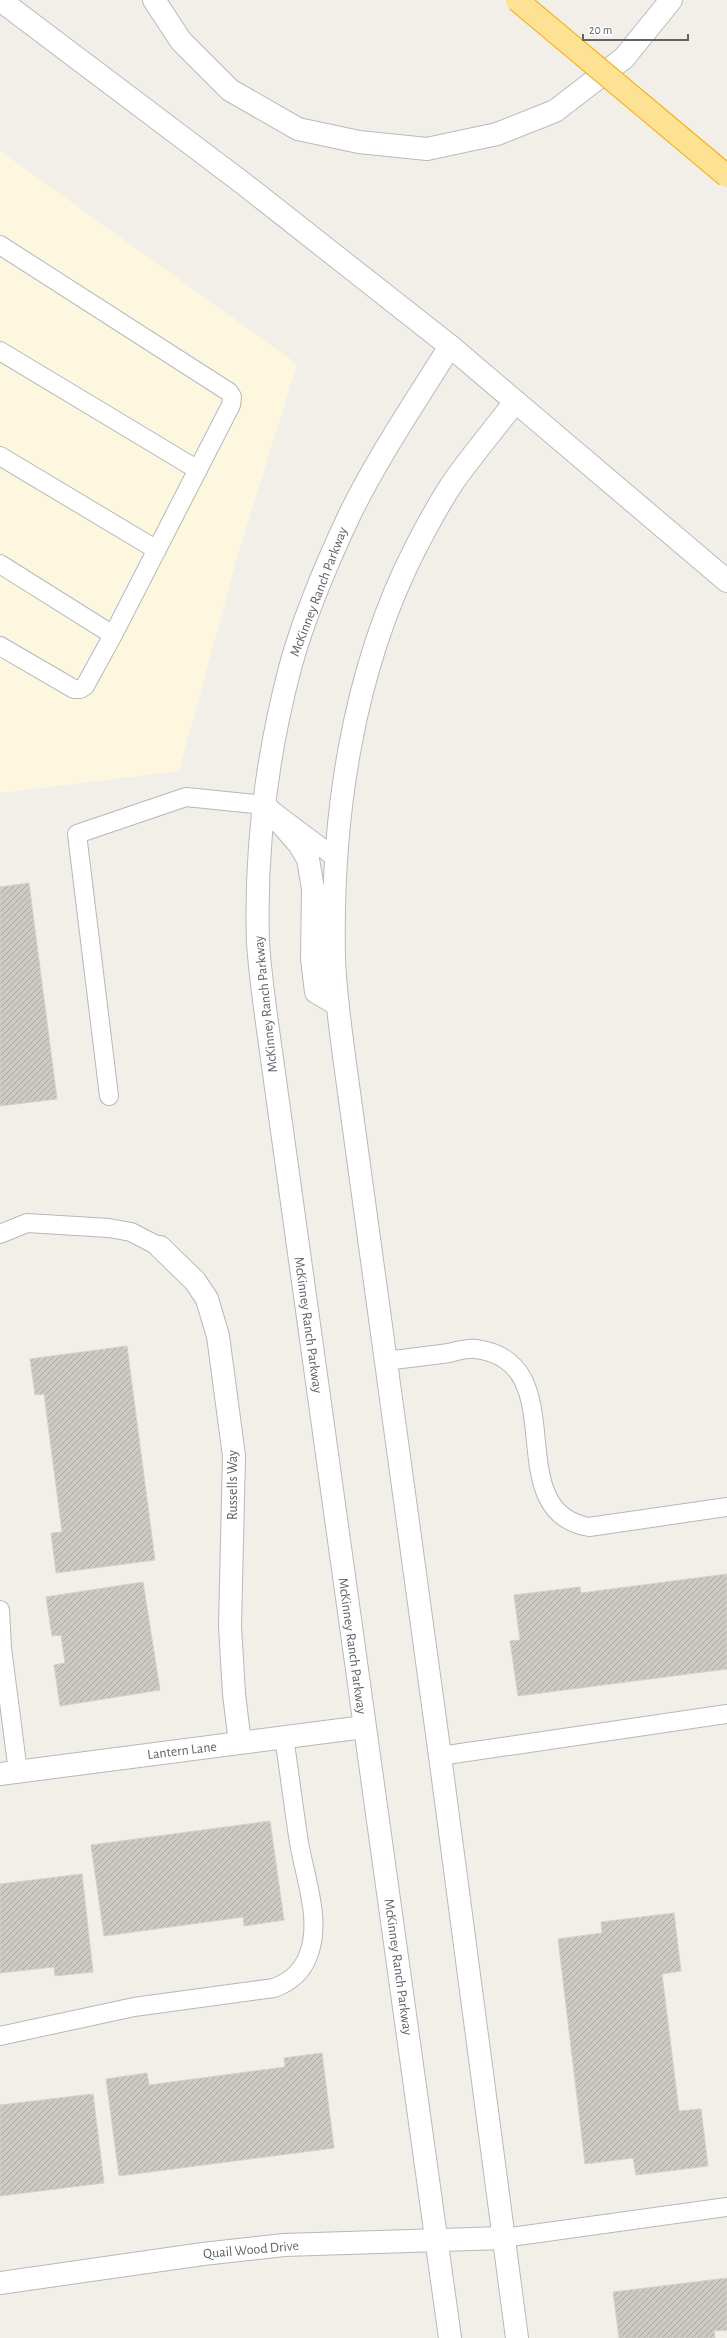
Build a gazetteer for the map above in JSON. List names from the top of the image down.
{
  "streets": {
    "main road": [
      "McKinney Ranch Parkway",
      "Russells Way",
      "Lantern Lane",
      "Quail Wood Drive"
    ]
  },
  "crossings": [
    ["McKinney Ranch Parkway", "Lantern Lane"],
    ["McKinney Ranch Parkway", "Quail Wood Drive"],
    ["Russells Way", "Lantern Lane"]
  ],
  "scale_bar": "20 m"
}
